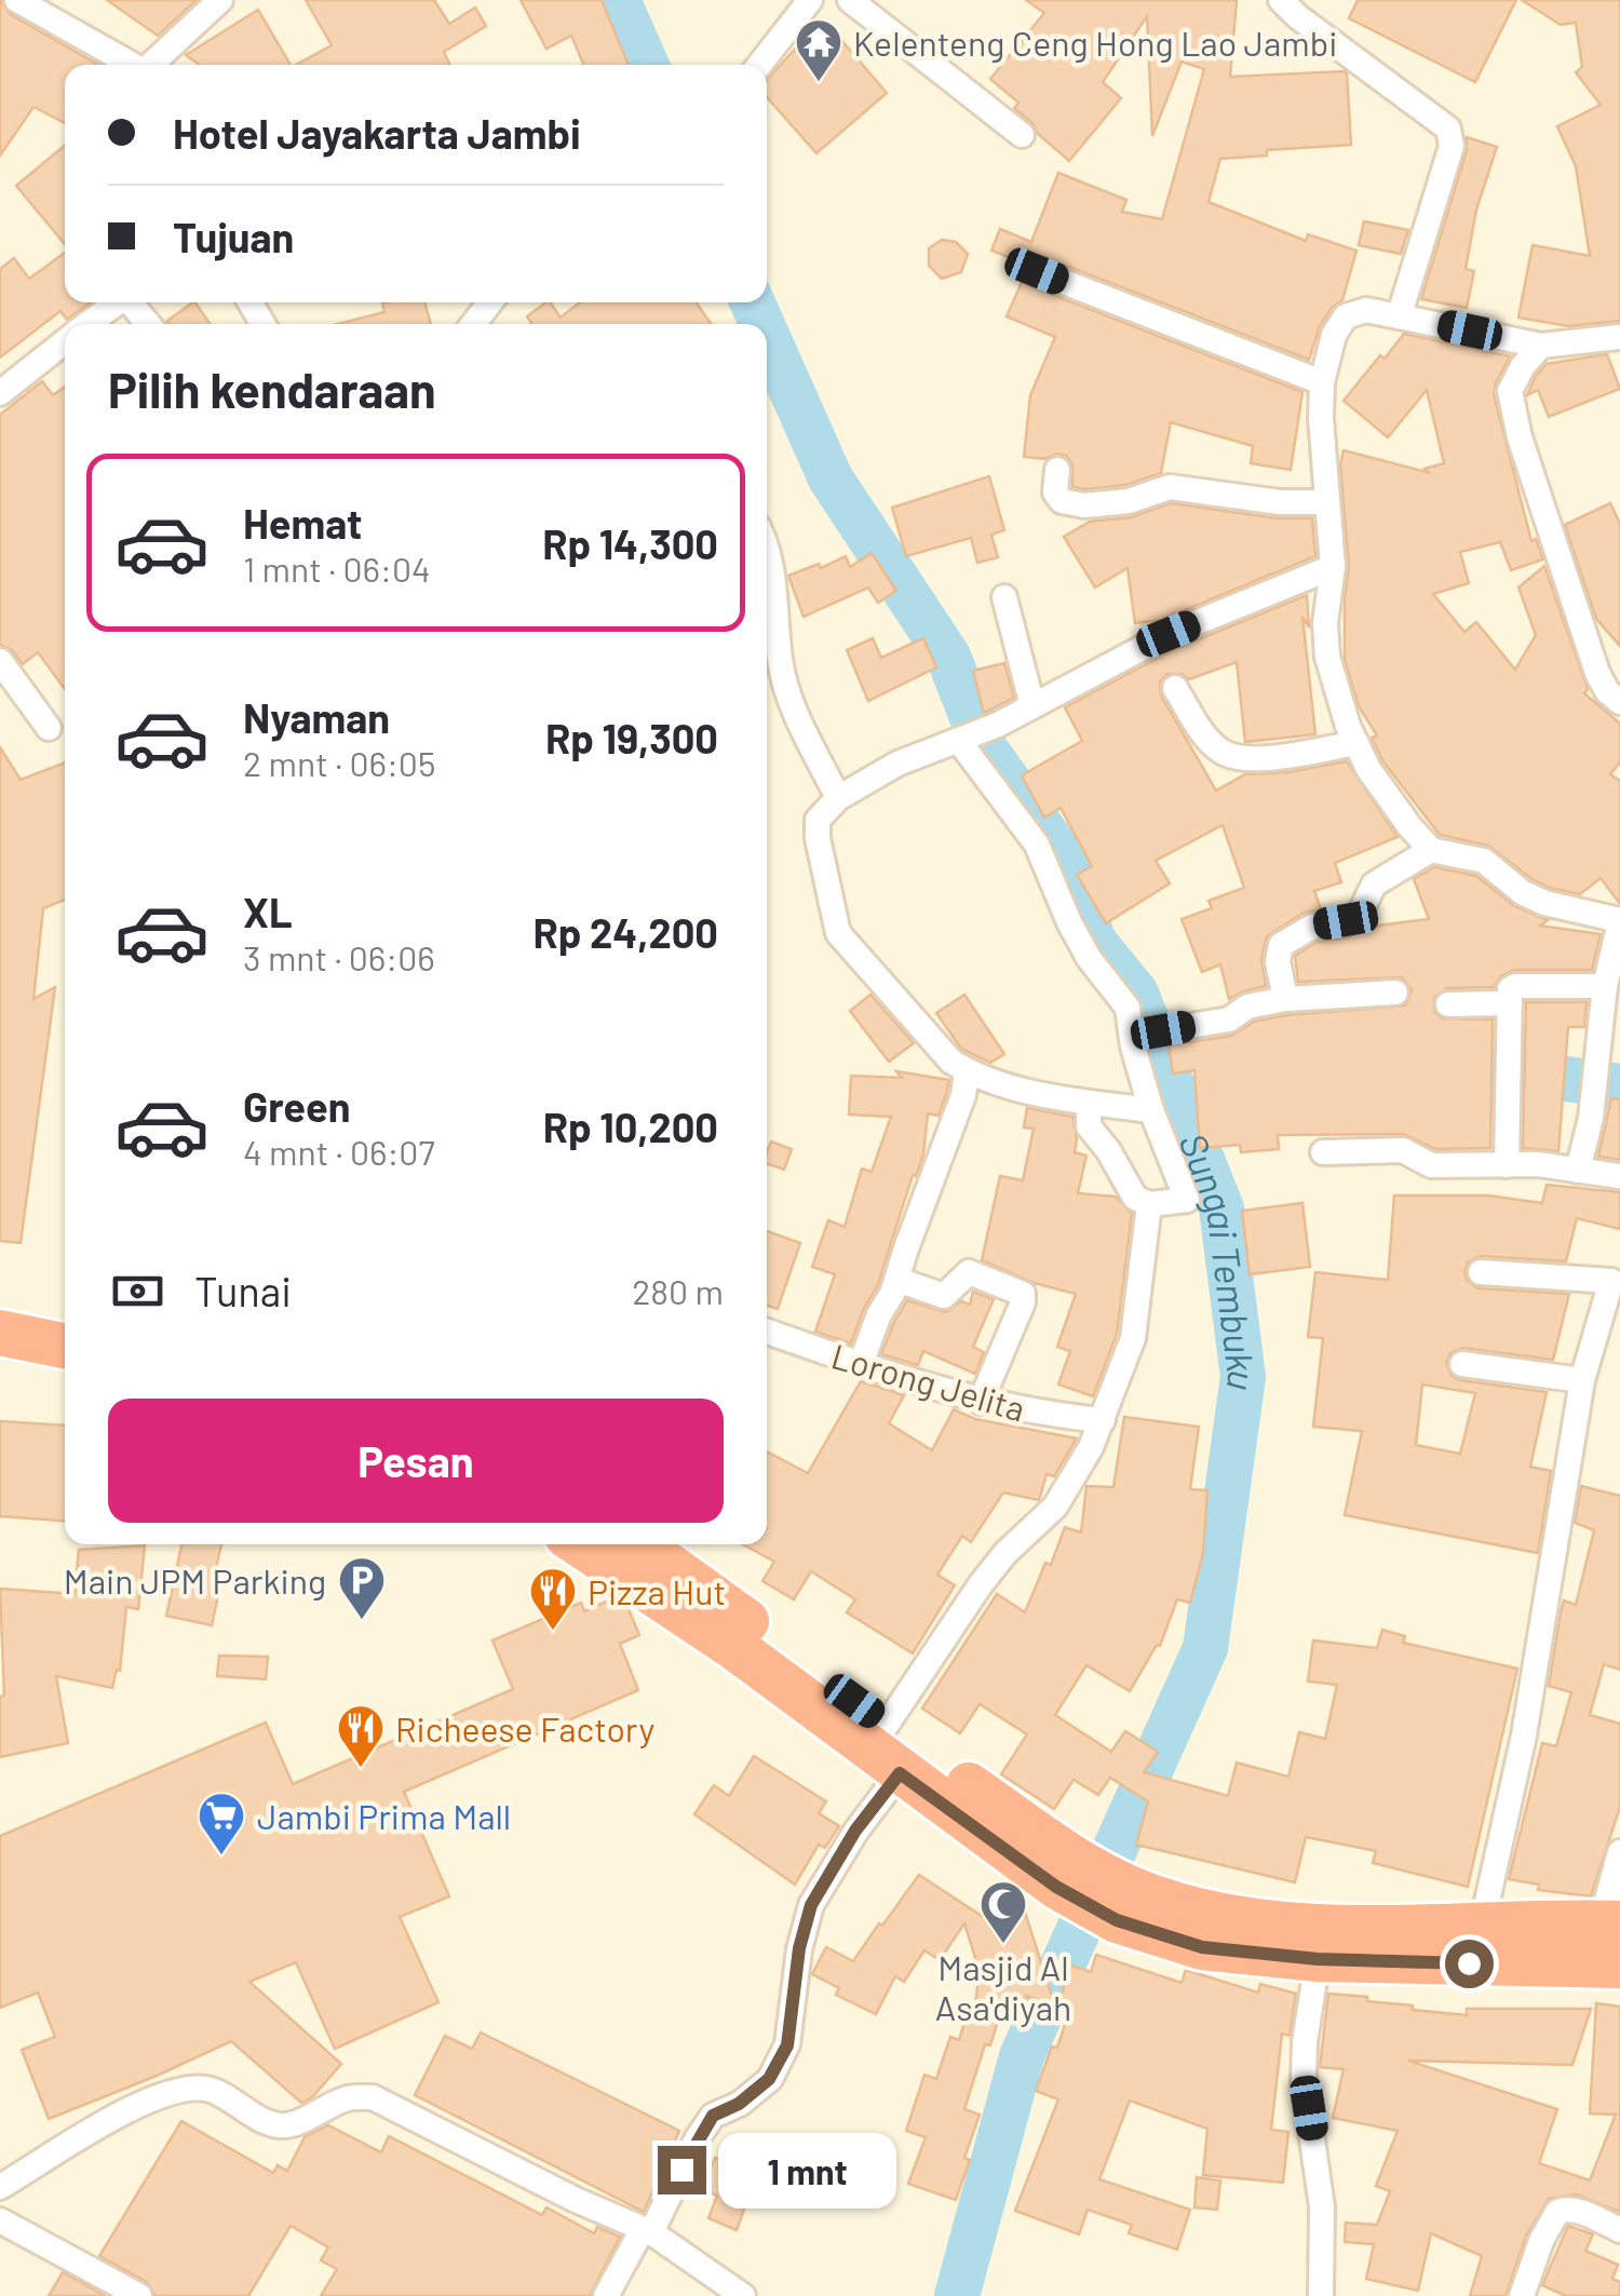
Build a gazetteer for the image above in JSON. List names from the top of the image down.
{
  "streets": {
    "street": ["Lorong Jelita"]
  },
  "water": ["Sungai Tembuku"],
  "places": {
    "temple": ["Kelenteng Ceng Hong Lao Jambi"],
    "parking": ["Main JPM Parking"],
    "restaurant": ["Pizza Hut", "Richeese Factory"],
    "supermarket": ["Jambi Prima Mall"],
    "mosque": ["Masjid Al Asa'diyah"]
  },
  "page": {
    "banner": ["Hotel Jayakarta Jambi", "Tujuan"],
    "heading": "Pilih kendaraan",
    "list": [
      {
        "name": "Hemat",
        "note": "1 mnt · 06:04",
        "value": "Rp 14,300"
      },
      {
        "name": "Nyaman",
        "note": "2 mnt · 06:05",
        "value": "Rp 19,300"
      },
      {
        "name": "XL",
        "note": "3 mnt · 06:06",
        "value": "Rp 24,200"
      },
      {
        "name": "Green",
        "note": "4 mnt · 06:07",
        "value": "Rp 10,200"
      }
    ],
    "pay": ["Tunai", "280 m"],
    "buttons": "Pesan",
    "bubble": "1 mnt"
  }
}
